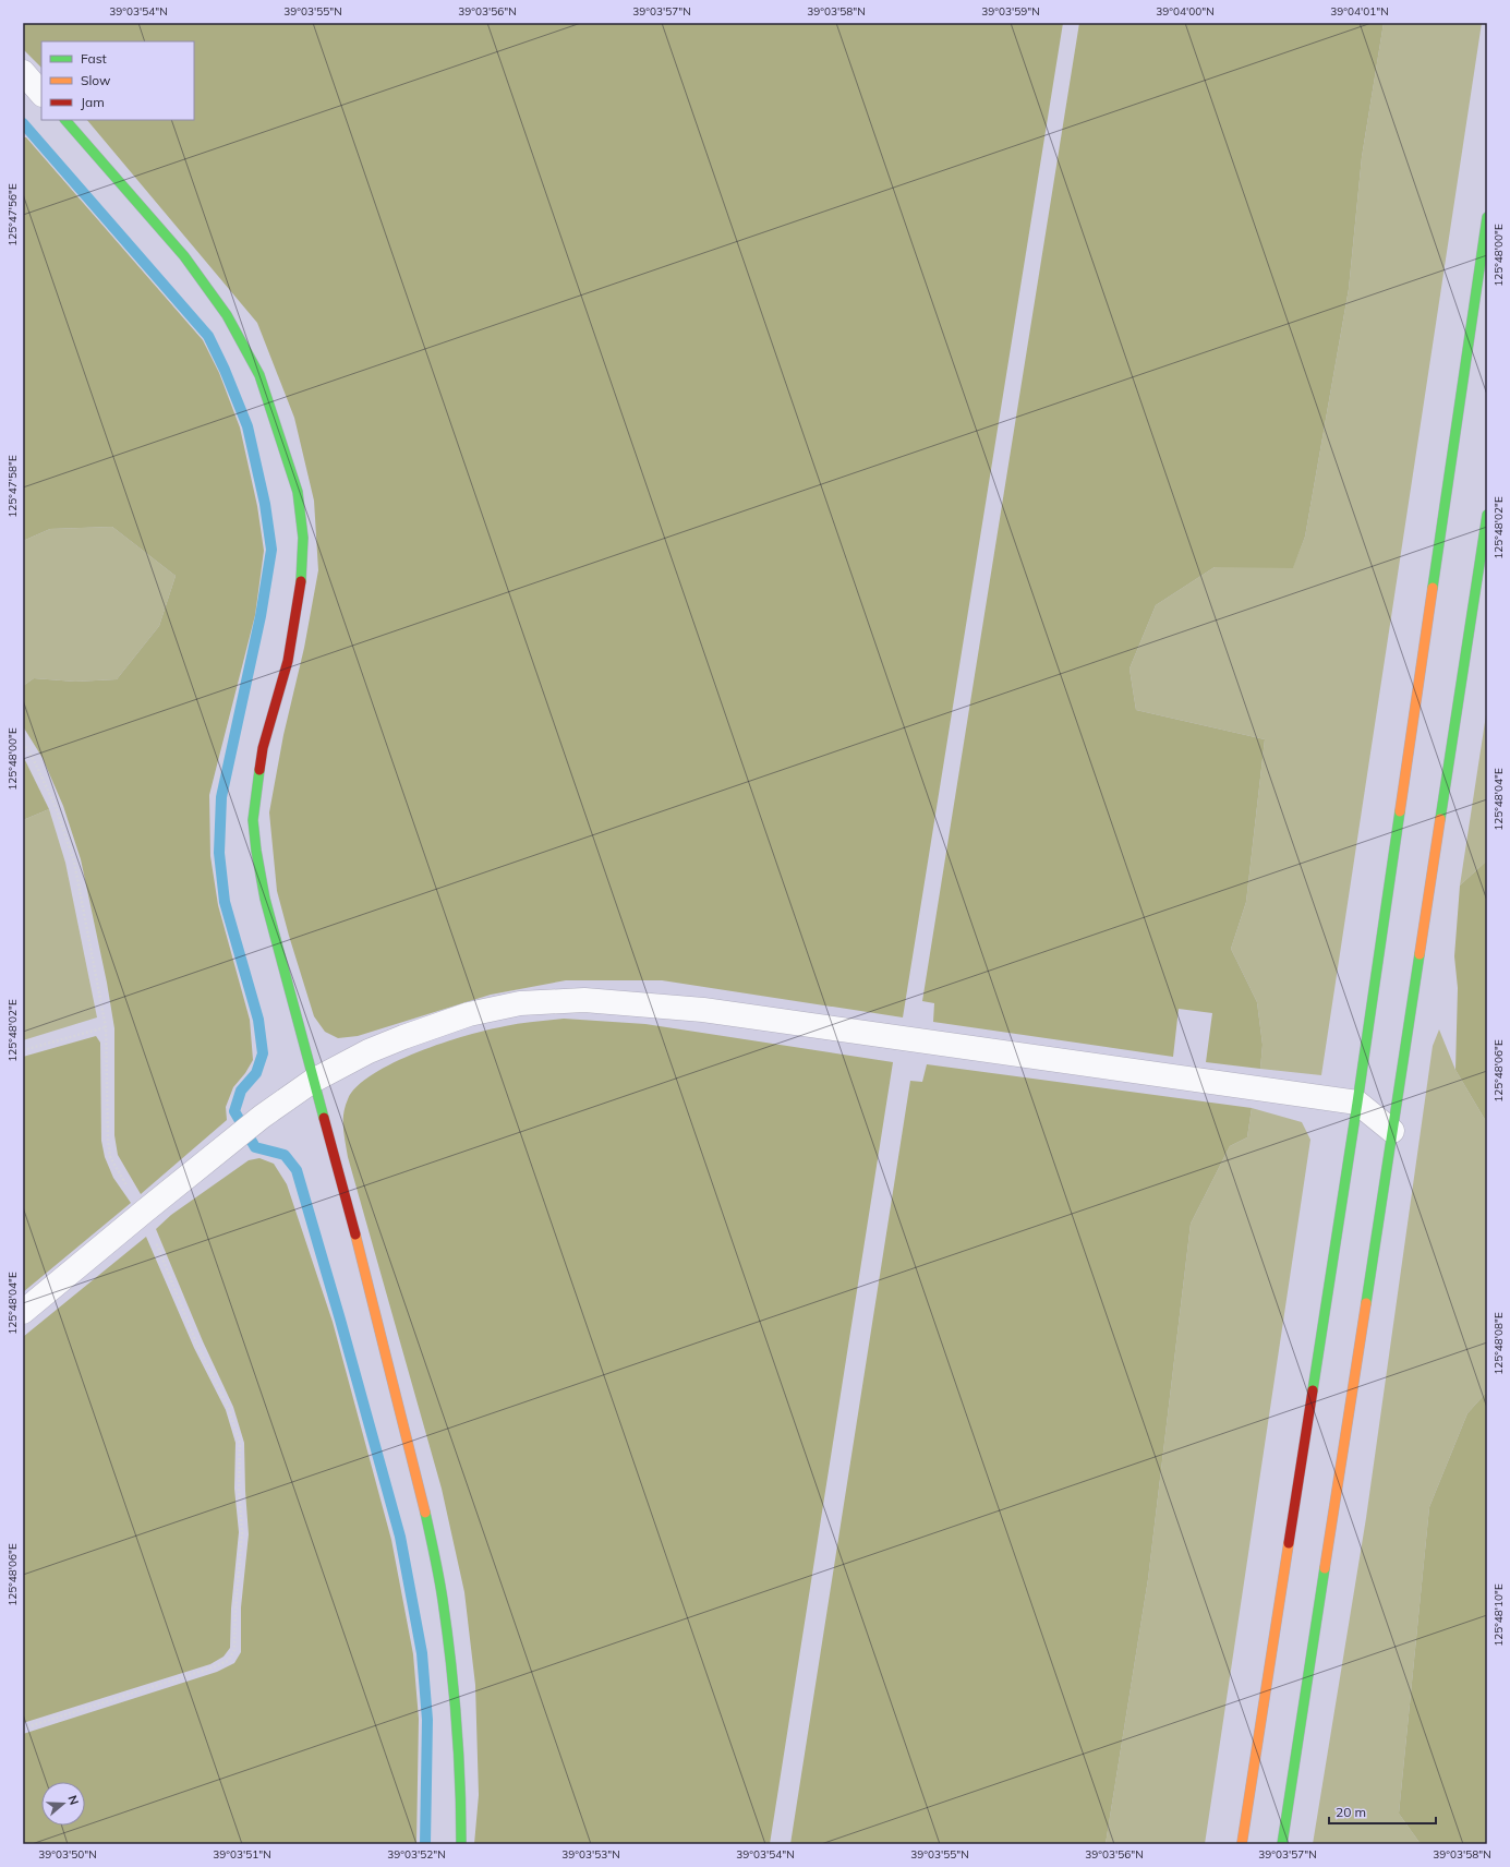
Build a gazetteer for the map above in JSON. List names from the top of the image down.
{
  "legend": ["Fast", "Slow", "Jam"],
  "scale_bar": "20 m",
  "north": "right",
  "coordinates": [
    "39°03'54\"N",
    "39°03'55\"N",
    "39°03'56\"N",
    "39°03'57\"N",
    "39°03'58\"N",
    "39°03'59\"N",
    "39°04'00\"N",
    "39°04'01\"N",
    "125°47'56\"E",
    "125°48'00\"E",
    "125°47'58\"E",
    "125°48'02\"E",
    "125°48'04\"E",
    "125°48'06\"E",
    "125°48'08\"E",
    "125°48'10\"E",
    "39°03'50\"N",
    "39°03'51\"N",
    "39°03'52\"N",
    "39°03'53\"N"
  ]
}
